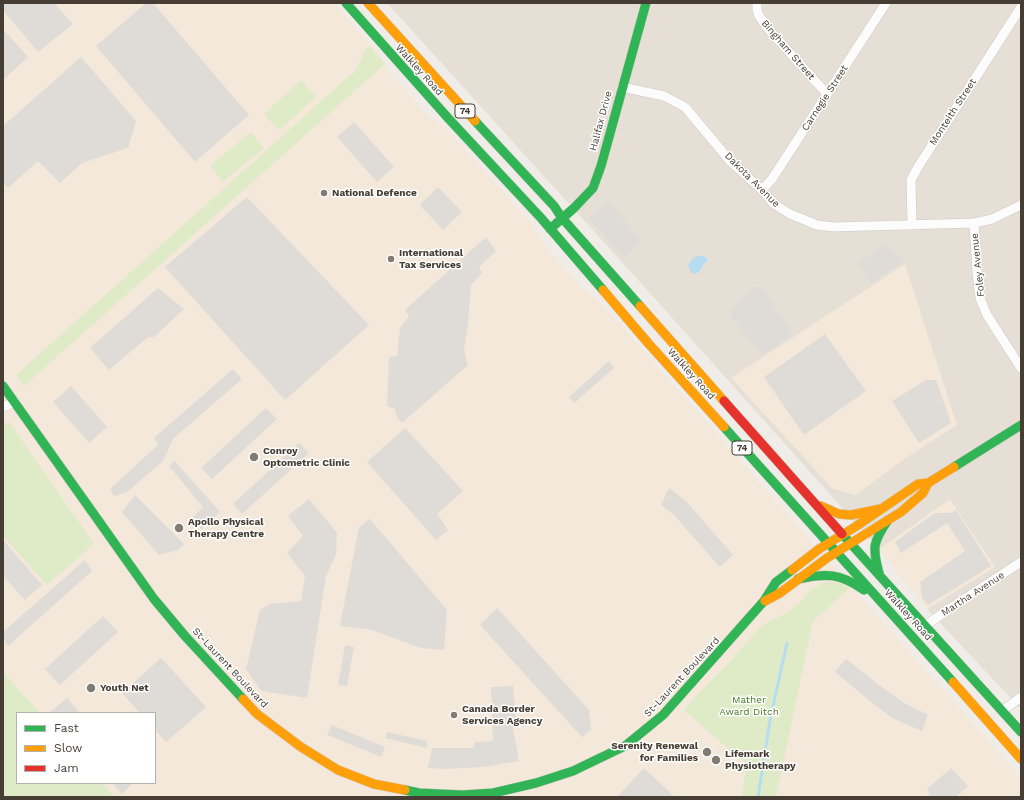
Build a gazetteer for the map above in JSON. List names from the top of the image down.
{
  "streets": {
    "main road": [
      "Walkley Road",
      "74",
      "Halifax Drive",
      "St-Laurent Boulevard"
    ],
    "street": [
      "Bingham Street",
      "Carnegie Street",
      "Monteith Street",
      "Dakota Avenue",
      "Foley Avenue",
      "Martha Avenue"
    ]
  },
  "crossings": [
    ["Bingham Street", "Carnegie Street"],
    ["Walkley Road", "Halifax Drive"],
    ["Walkley Road", "Martha Avenue"],
    ["Walkley Road", "St-Laurent Boulevard"],
    ["Carnegie Street", "Dakota Avenue"],
    ["Monteith Street", "Dakota Avenue"],
    ["Halifax Drive", "Dakota Avenue"],
    ["Dakota Avenue", "Foley Avenue"]
  ],
  "parks": ["Mather Award Ditch"],
  "places": [
    "National Defence",
    "International Tax Services",
    "Conroy Optometric Clinic",
    "Apollo Physical Therapy Centre",
    "Youth Net",
    "Canada Border Services Agency",
    "Serenity Renewal for Families",
    "Lifemark Physiotherapy"
  ],
  "legend": ["Fast", "Slow", "Jam"]
}
